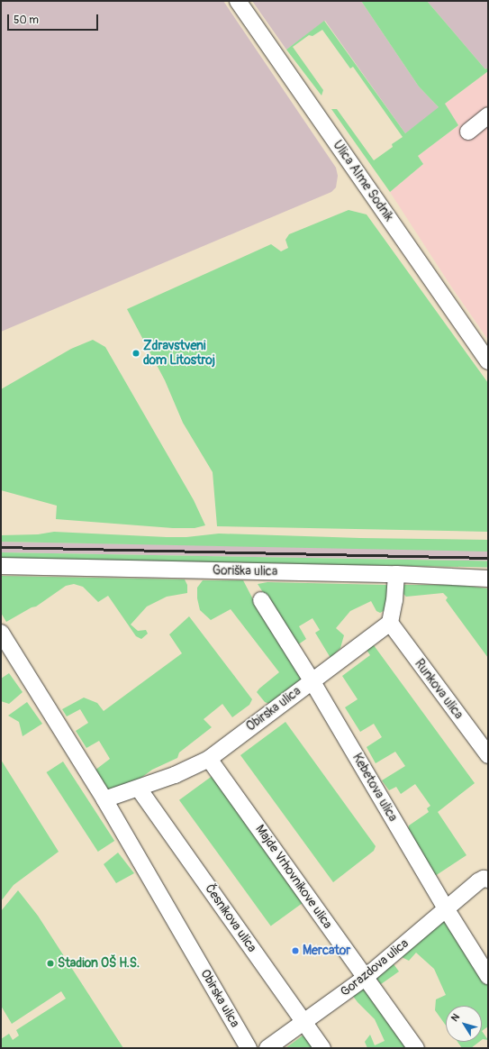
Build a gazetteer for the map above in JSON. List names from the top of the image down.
{
  "streets": {
    "street": [
      "Ulica Alme Sodnik",
      "Goriška ulica",
      "Runkova ulica",
      "Obirska ulica",
      "Kebetova ulica",
      "Majde Vrhovnikove ulica",
      "Česnikova ulica",
      "Gorazdova ulica"
    ]
  },
  "crossings": [
    ["Runkova ulica", "Obirska ulica"],
    ["Obirska ulica", "Kebetova ulica"],
    ["Obirska ulica", "Majde Vrhovnikove ulica"],
    ["Obirska ulica", "Česnikova ulica"],
    ["Kebetova ulica", "Gorazdova ulica"],
    ["Majde Vrhovnikove ulica", "Gorazdova ulica"],
    ["Česnikova ulica", "Gorazdova ulica"]
  ],
  "places": ["Zdravstveni dom Litostroj", "Mercator", "Stadion OŠ H.S."],
  "scale_bar": "50 m",
  "north": "top left"
}
